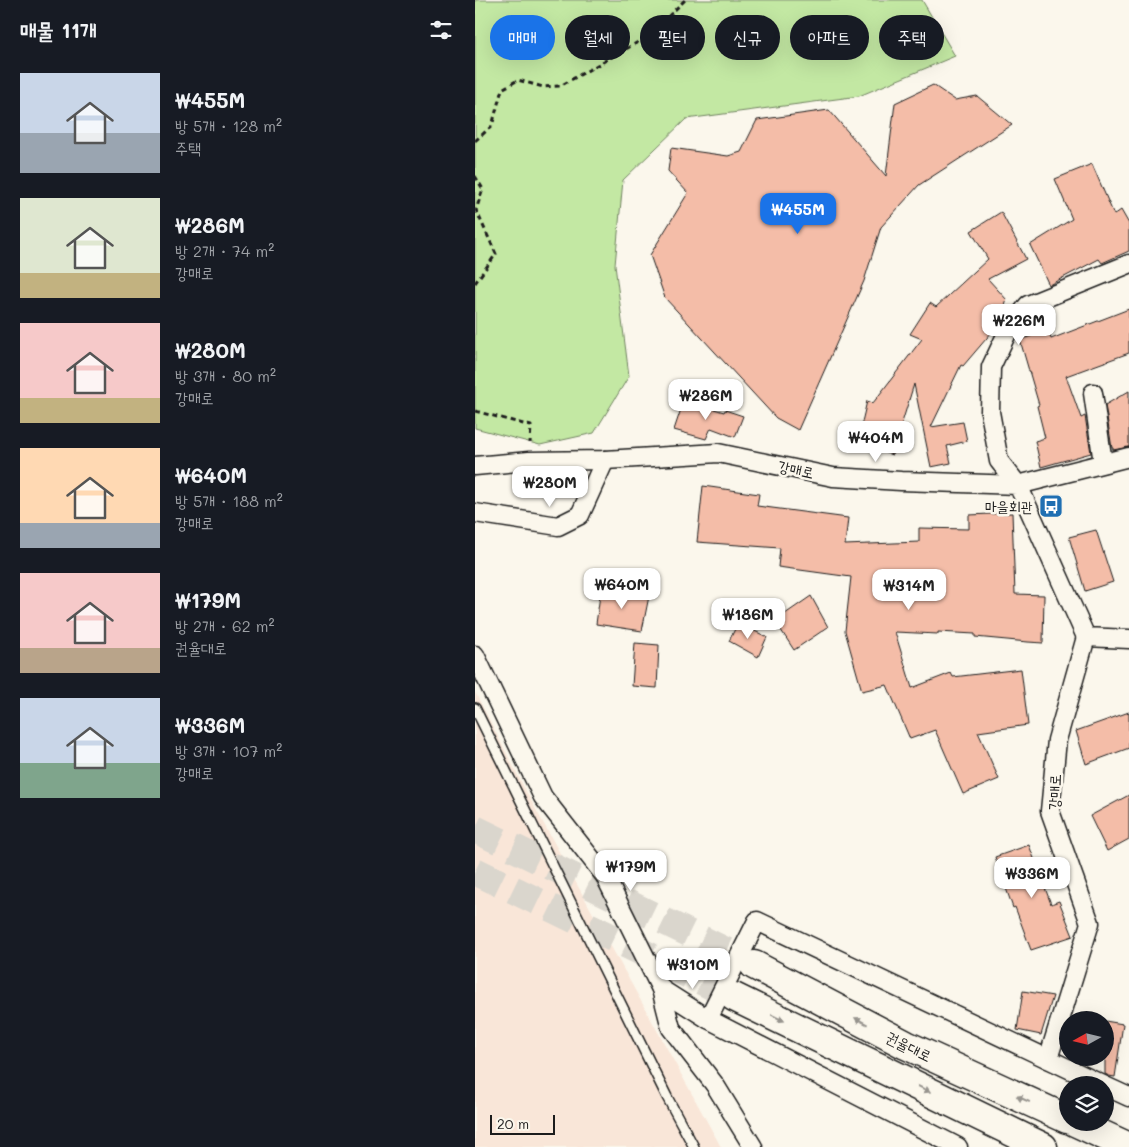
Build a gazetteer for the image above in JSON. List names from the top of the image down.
{
  "streets": {
    "highway": ["권율대로"],
    "street": ["강매로"]
  },
  "places": {
    "bus stop": ["마을회관"]
  },
  "scale_bar": "20 m",
  "north": "left",
  "page": {
    "heading": "매물 11개",
    "chip": [
      "매매",
      "월세",
      "필터",
      "신규",
      "아파트",
      "주택"
    ],
    "list": [
      {
        "name": "₩455M",
        "note": "방 5개 · 128 m² · 주택"
      },
      {
        "name": "₩286M",
        "note": "방 2개 · 74 m² · 강매로"
      },
      {
        "name": "₩280M",
        "note": "방 3개 · 80 m² · 강매로"
      },
      {
        "name": "₩640M",
        "note": "방 5개 · 188 m² · 강매로"
      },
      {
        "name": "₩179M",
        "note": "방 2개 · 62 m² · 권율대로"
      },
      {
        "name": "₩336M",
        "note": "방 3개 · 107 m² · 강매로"
      }
    ],
    "price": [
      "₩455M",
      "₩226M",
      "₩286M",
      "₩404M",
      "₩280M",
      "₩640M",
      "₩314M",
      "₩186M",
      "₩179M",
      "₩336M",
      "₩310M"
    ],
    "scale": "20 m"
  }
}
